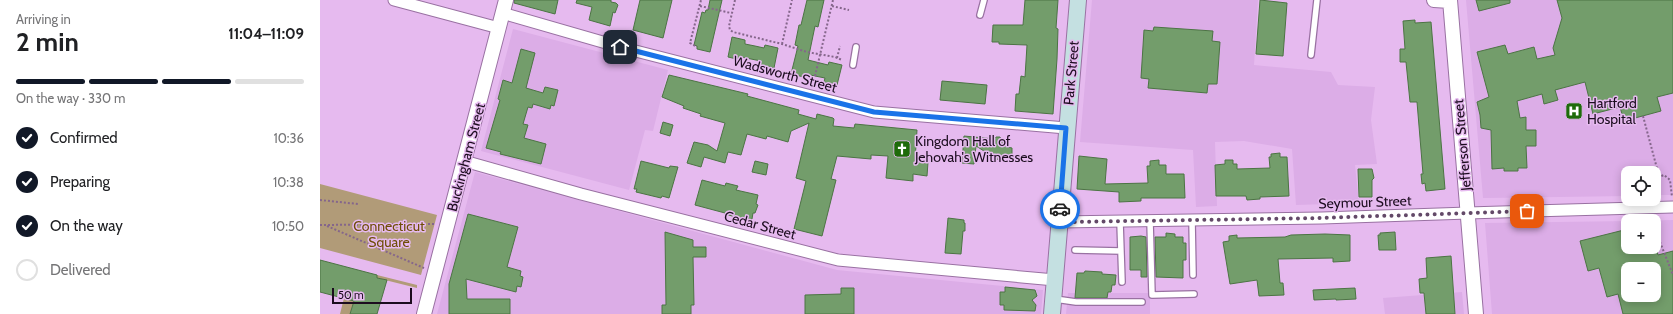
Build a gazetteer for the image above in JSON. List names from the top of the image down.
{
  "streets": {
    "main road": ["Park Street"],
    "street": [
      "Wadsworth Street",
      "Jefferson Street",
      "Buckingham Street",
      "Seymour Street",
      "Cedar Street"
    ]
  },
  "crossings": [
    ["Park Street", "Wadsworth Street"],
    ["Park Street", "Seymour Street"],
    ["Park Street", "Cedar Street"],
    ["Wadsworth Street", "Buckingham Street"],
    ["Jefferson Street", "Seymour Street"],
    ["Buckingham Street", "Cedar Street"]
  ],
  "parks": ["Connecticut Square"],
  "places": {
    "hospital": ["Hartford Hospital"],
    "church": ["Kingdom Hall of Jehovah's Witnesses"]
  },
  "scale_bar": "50 m",
  "page": {
    "heading": ["2 min", "Arriving in", "11:04–11:09"],
    "bar": "On the way · 330 m",
    "list": [
      ["Confirmed", "10:36"],
      ["Preparing", "10:38"],
      ["On the way", "10:50"],
      "Delivered"
    ],
    "map_buttons": ["+", "−"],
    "scale": "50 m"
  }
}
